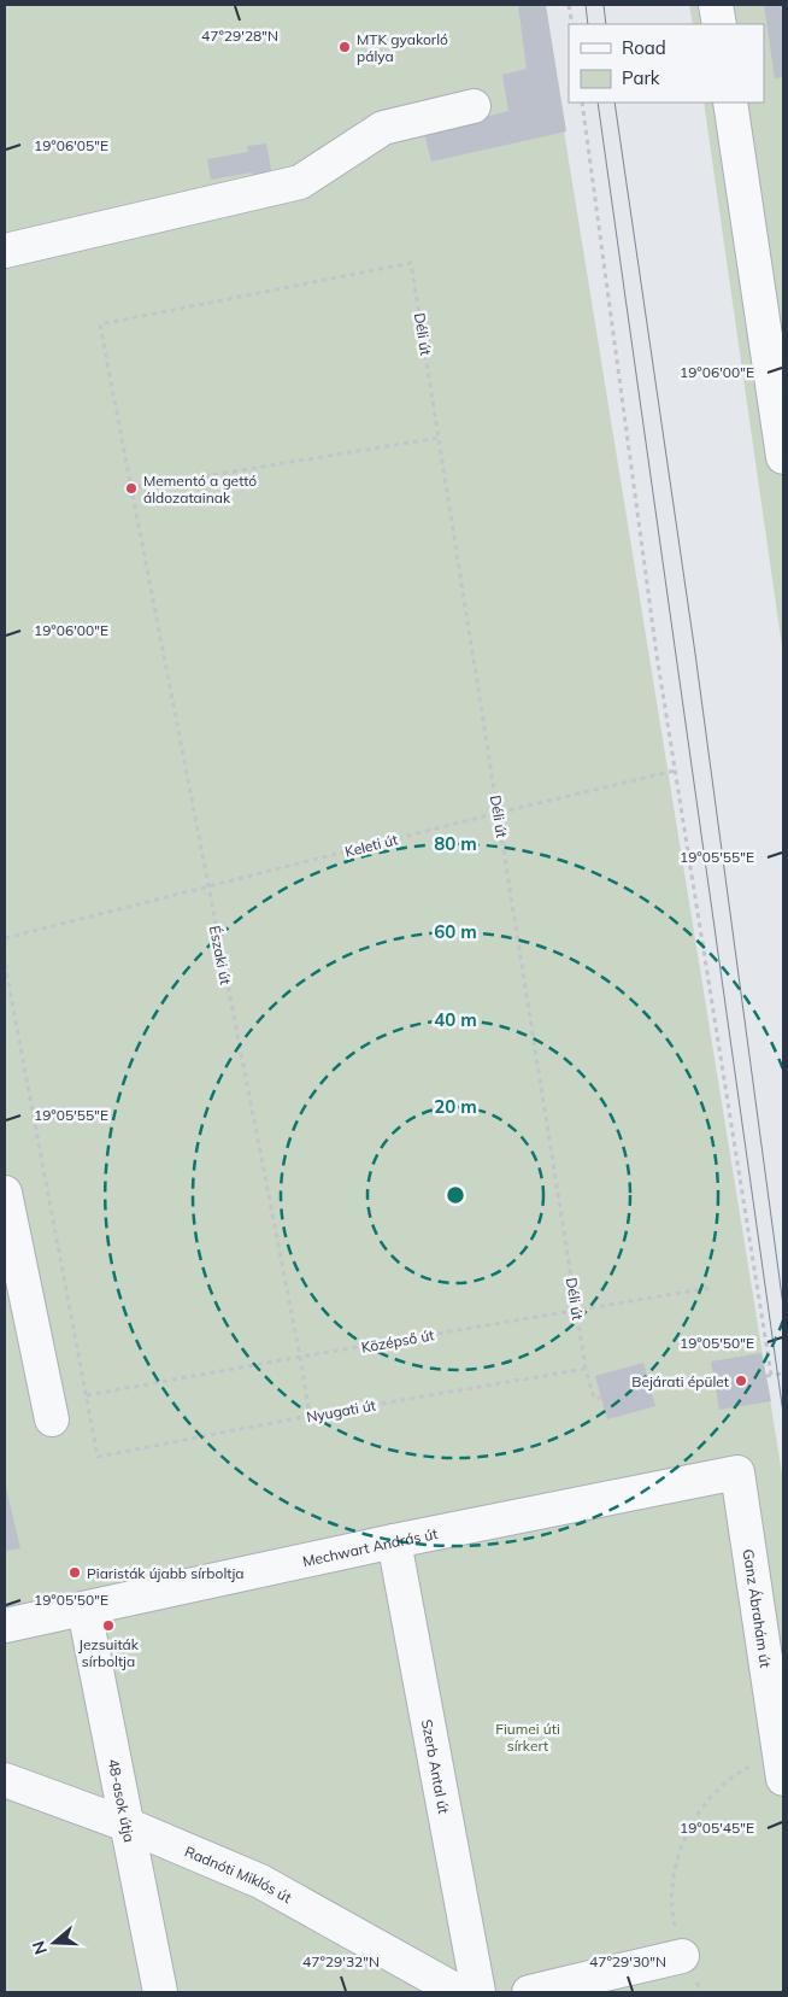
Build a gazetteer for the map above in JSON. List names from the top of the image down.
{
  "streets": {
    "lane": [
      "Mechwart András út",
      "Ganz Ábrahám út",
      "Szerb Antal út",
      "48-asok útja",
      "Radnóti Miklós út"
    ],
    "path": [
      "Déli út",
      "Keleti út",
      "Északi út",
      "Középső út",
      "Nyugati út"
    ]
  },
  "crossings": [
    ["Déli út", "Keleti út"],
    ["Déli út", "Északi út"],
    ["Déli út", "Középső út"],
    ["Déli út", "Nyugati út"],
    ["Keleti út", "Északi út"],
    ["Északi út", "Középső út"],
    ["Északi út", "Nyugati út"],
    ["Középső út", "Nyugati út"],
    ["Mechwart András út", "Ganz Ábrahám út"],
    ["Mechwart András út", "Szerb Antal út"],
    ["Mechwart András út", "48-asok útja"],
    ["48-asok útja", "Radnóti Miklós út"]
  ],
  "parks": ["Fiumei úti sírkert"],
  "places": [
    "MTK gyakorló pálya",
    "Mementó a gettó áldozatainak",
    "Bejárati épület",
    "Piaristák újabb sírboltja",
    "Jezsuiták sírboltja"
  ],
  "legend": ["Road", "Park"],
  "north": "left",
  "coordinates": [
    "47°29'28\"N",
    "19°06'05\"E",
    "19°06'00\"E",
    "19°05'55\"E",
    "19°05'50\"E",
    "19°05'45\"E",
    "47°29'32\"N",
    "47°29'30\"N"
  ],
  "rings": [
    "80 m",
    "60 m",
    "40 m",
    "20 m"
  ]
}
